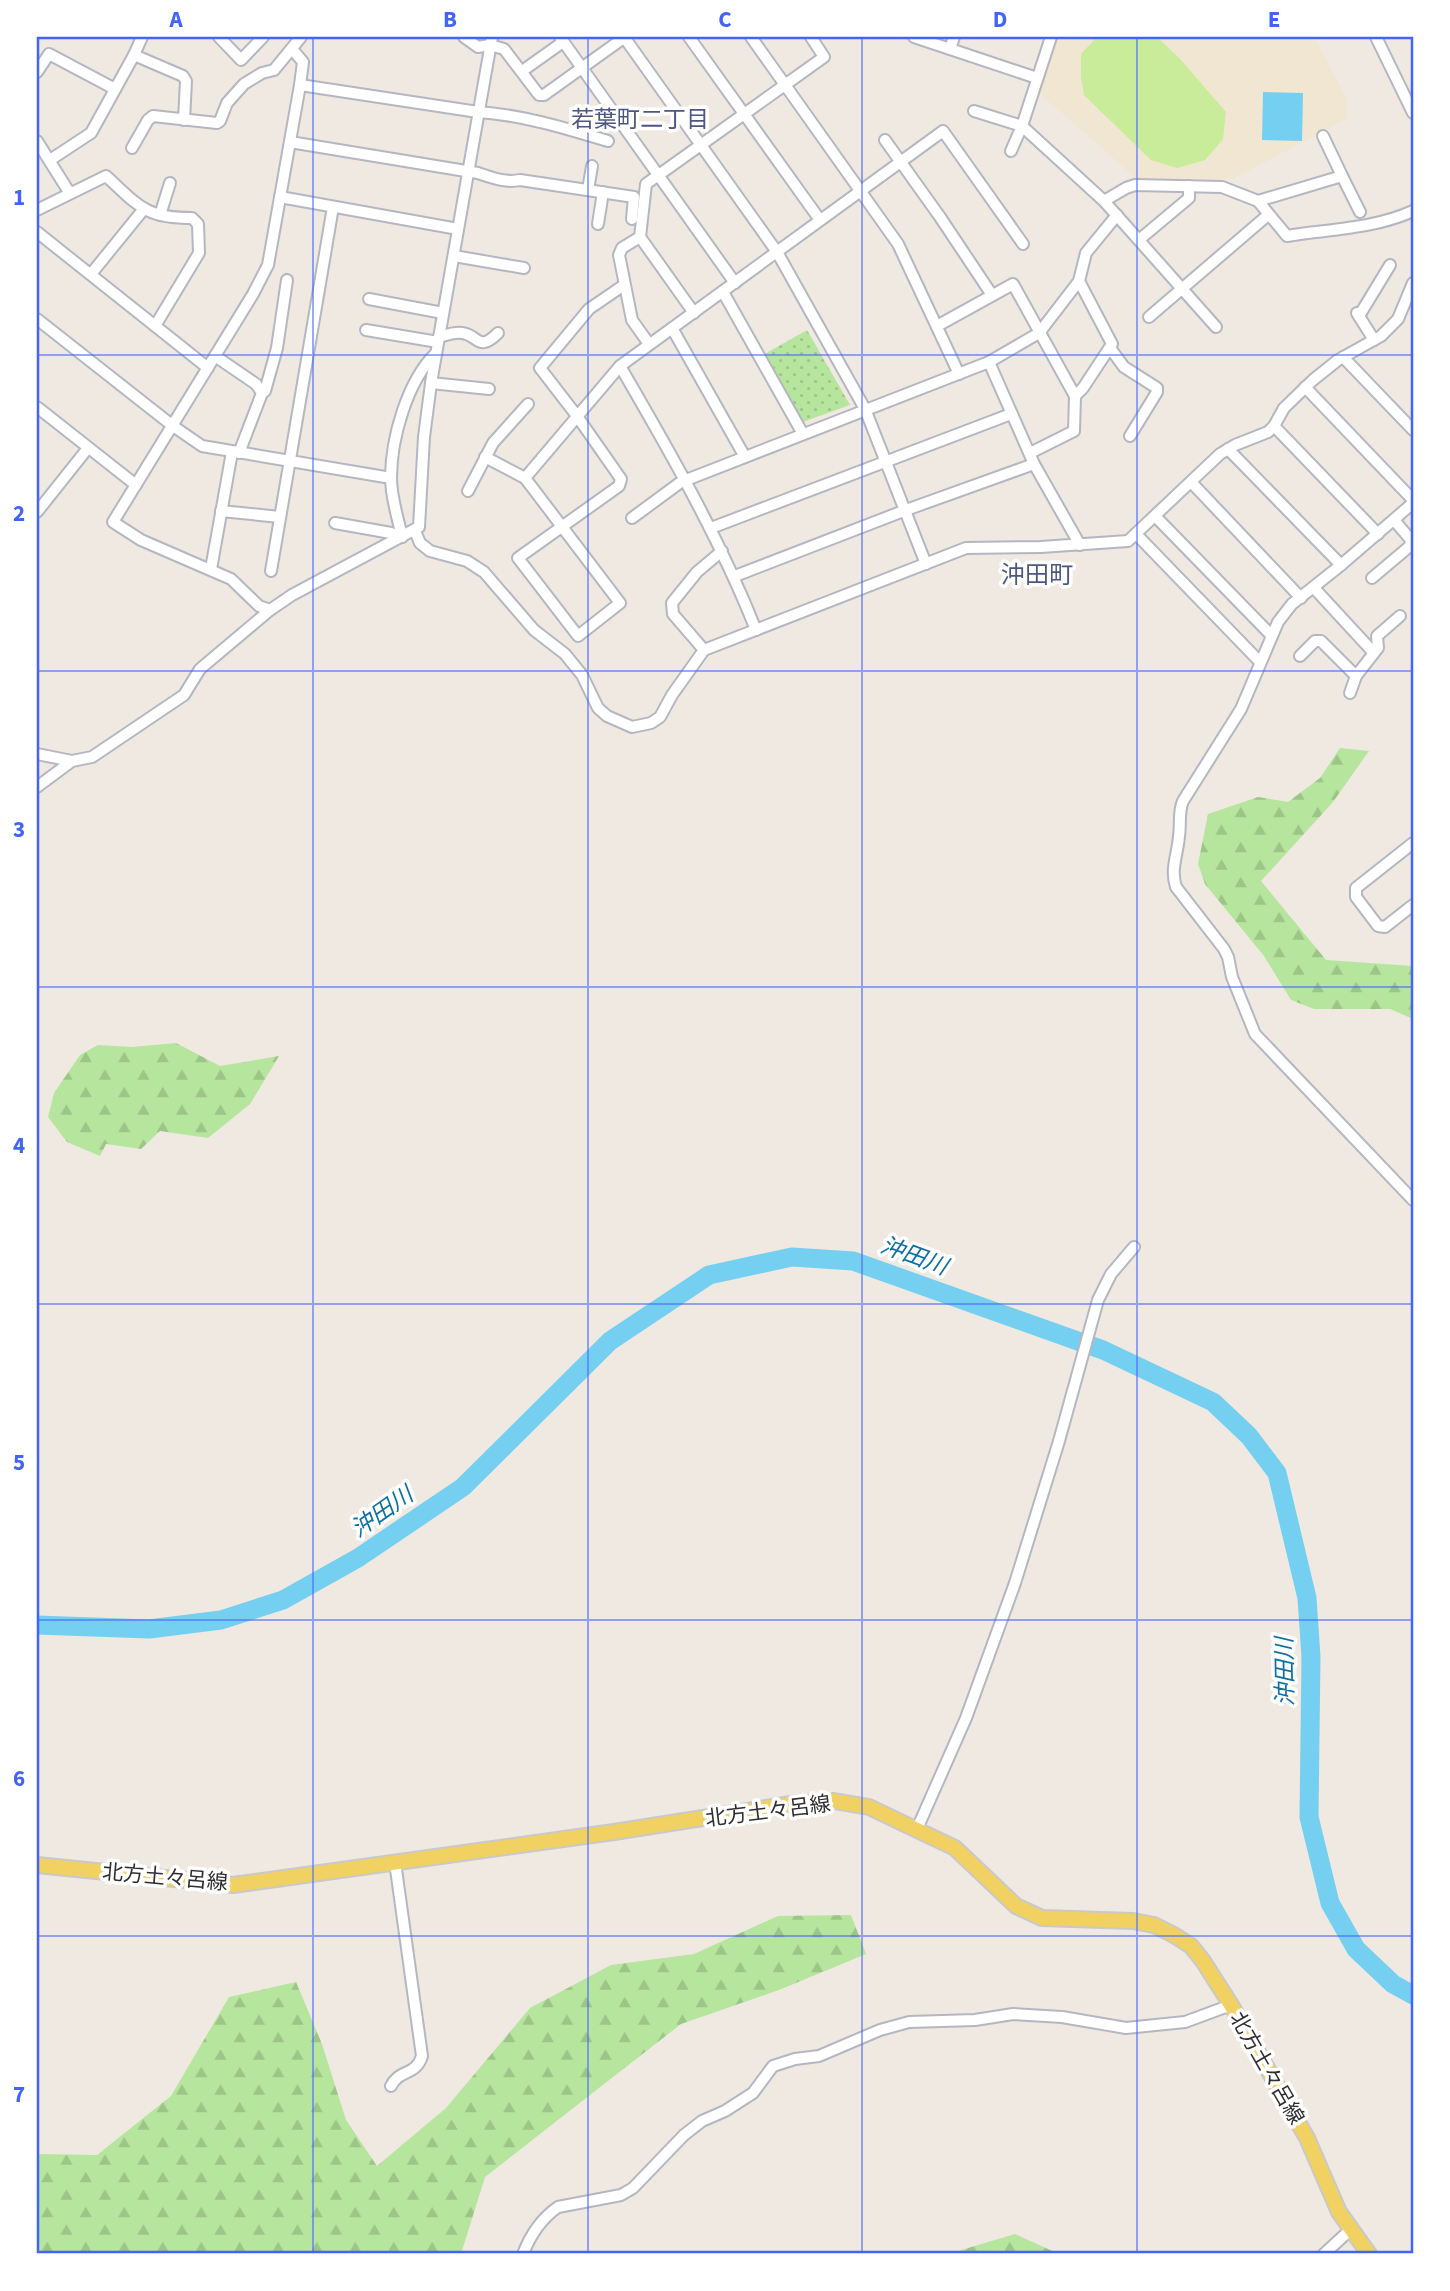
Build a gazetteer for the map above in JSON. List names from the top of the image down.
{
  "streets": {
    "main road": ["北方土々呂線"]
  },
  "districts": ["若葉町二丁目", "沖田町"],
  "water": ["沖田川"],
  "grid": {
    "columns": [
      "A",
      "B",
      "C",
      "D",
      "E"
    ],
    "rows": [
      "1",
      "2",
      "3",
      "4",
      "5",
      "6",
      "7"
    ]
  }
}
